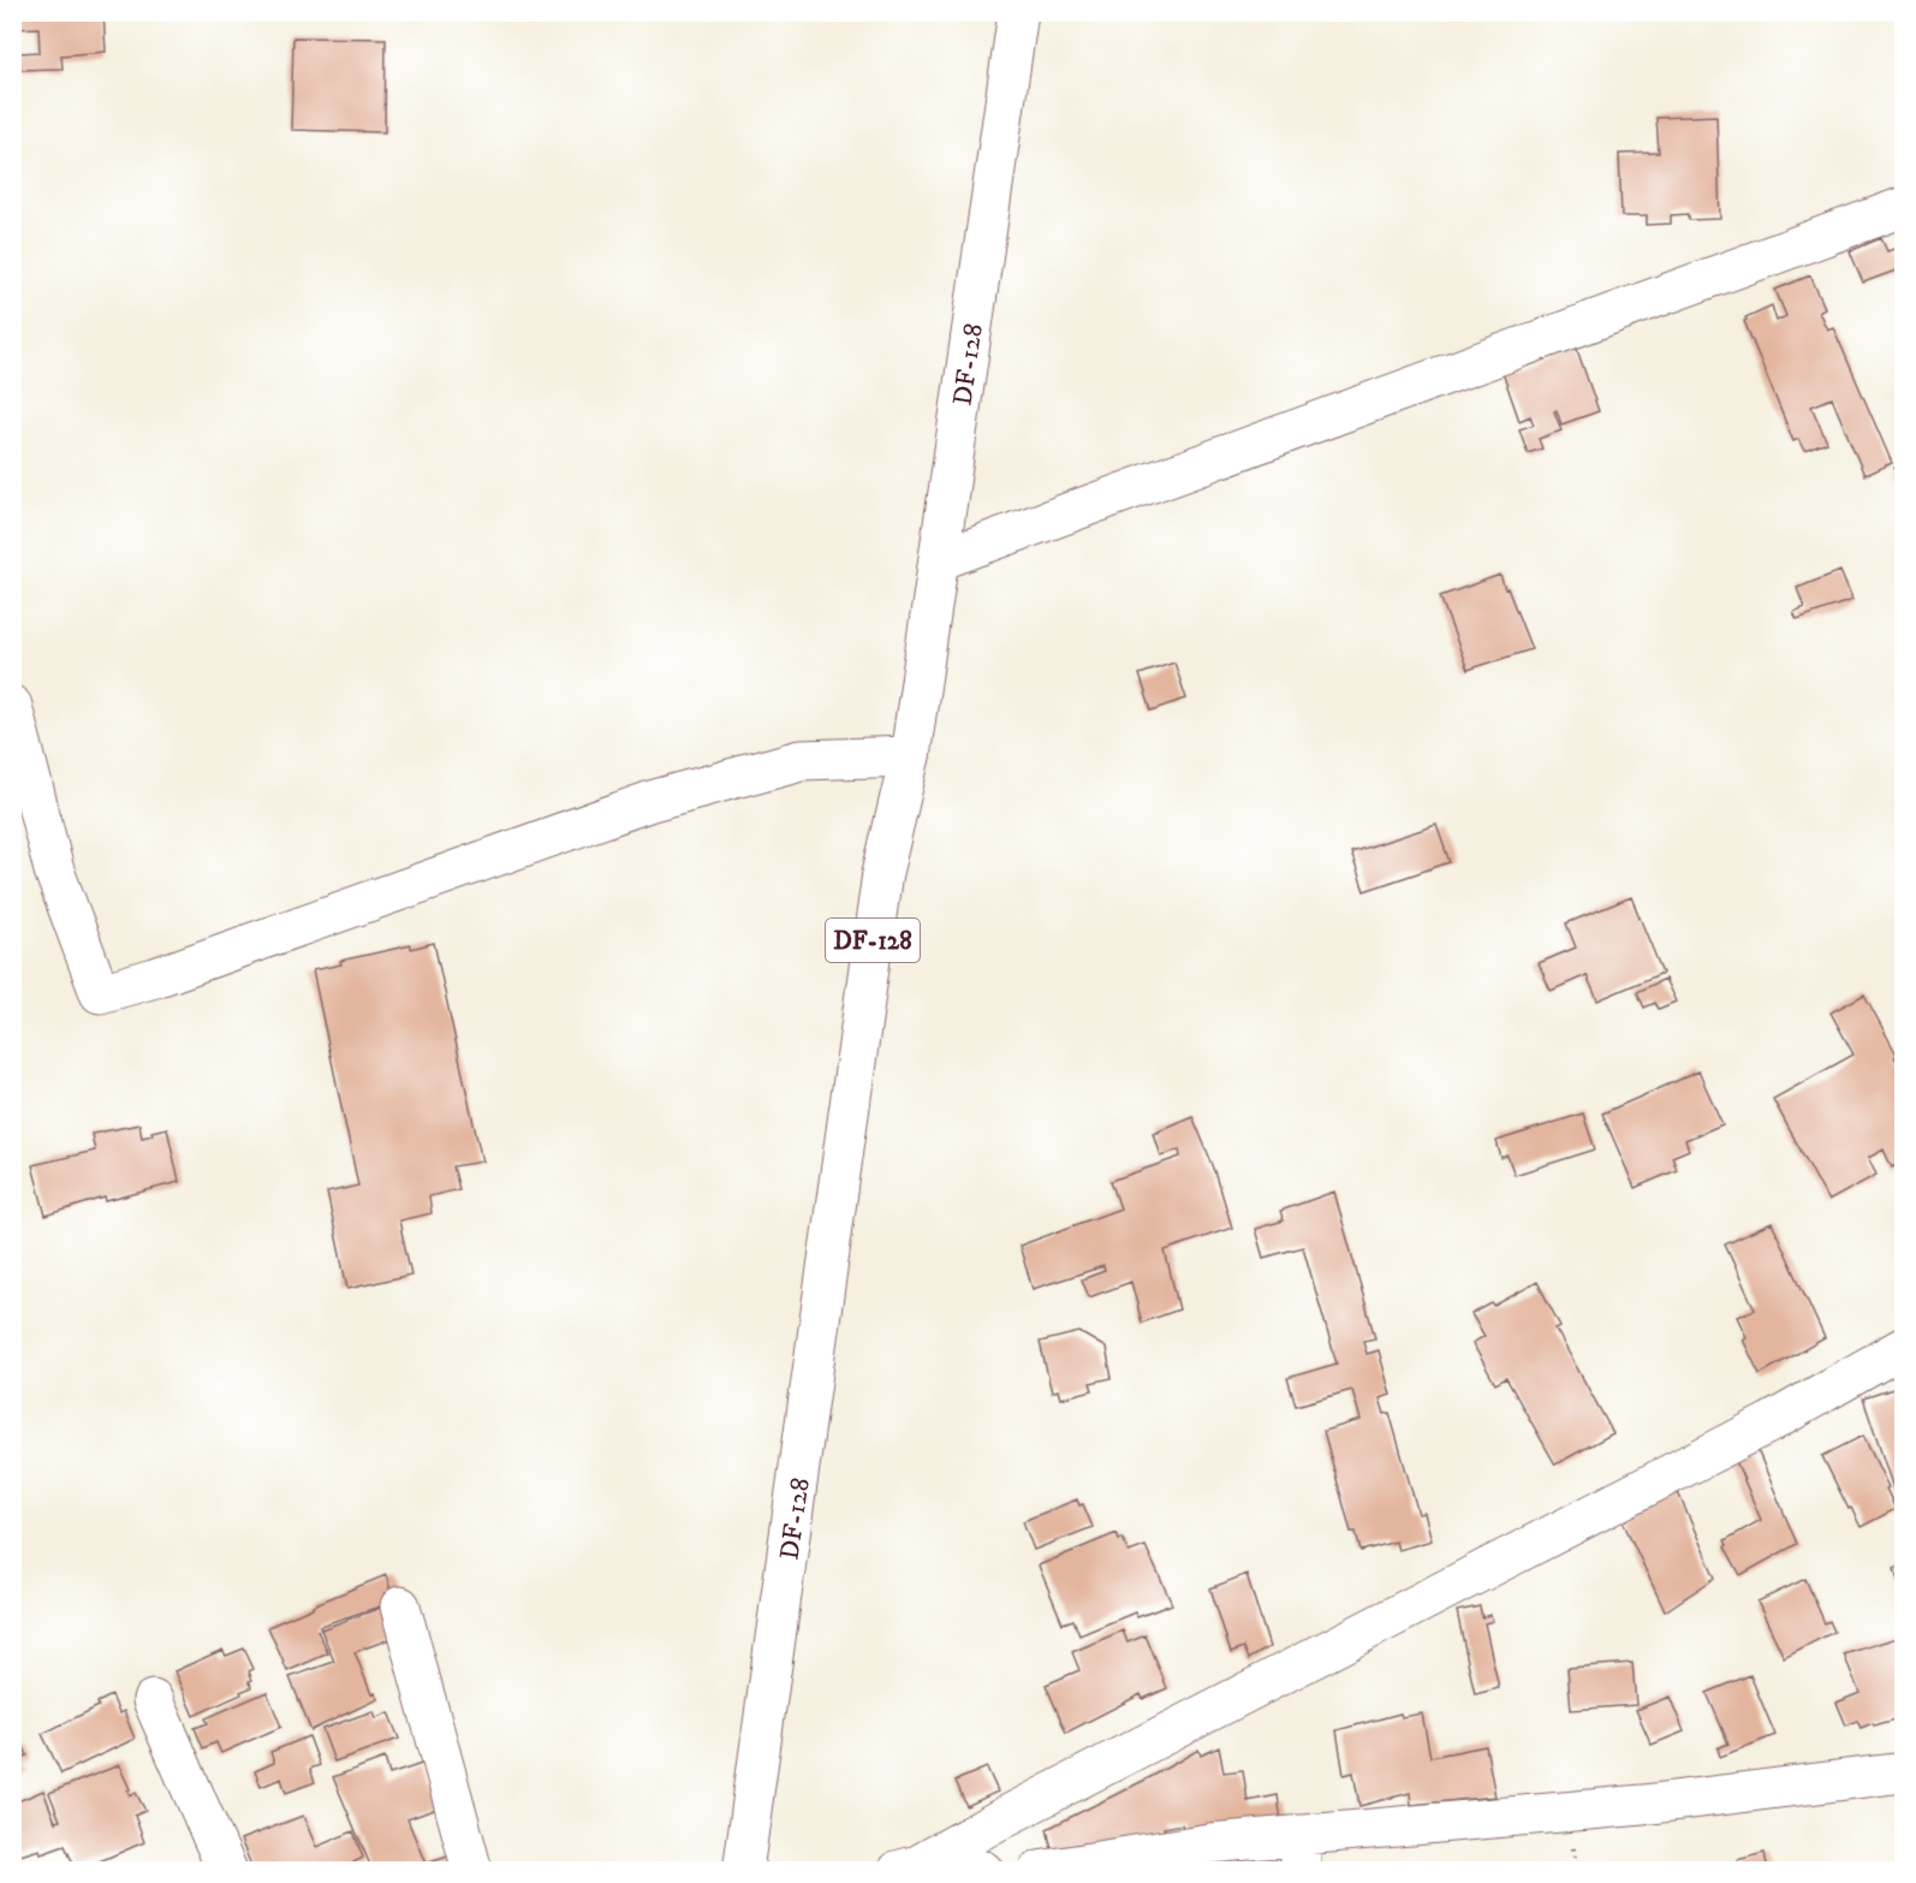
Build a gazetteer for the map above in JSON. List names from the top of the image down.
{
  "streets": {
    "street": ["DF-128"]
  }
}
